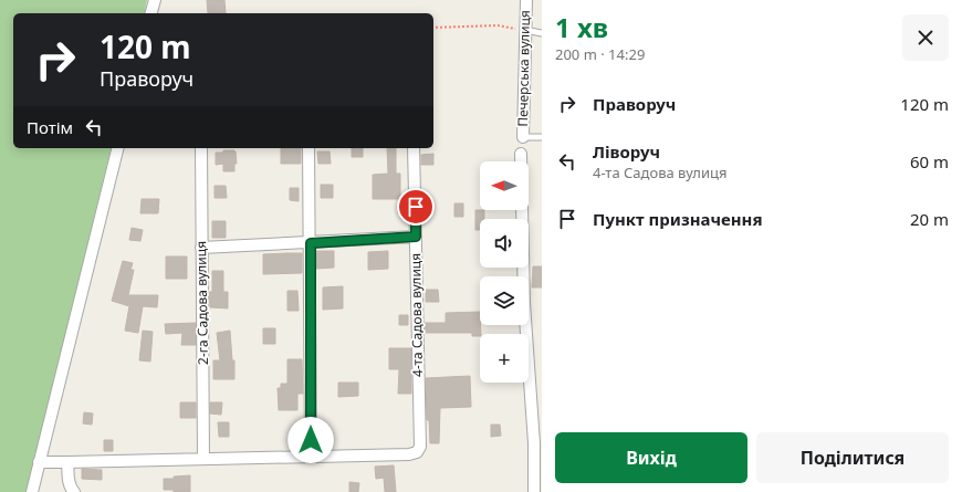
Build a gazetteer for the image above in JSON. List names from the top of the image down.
{
  "streets": {
    "street": ["Печерська вулиця", "2-га Садова вулиця", "4-та Садова вулиця"]
  },
  "north": "left",
  "page": {
    "heading": ["1 хв", "200 m · 14:29"],
    "turn": ["120 m", "Праворуч"],
    "list": [
      {
        "name": "Праворуч",
        "value": "120 m"
      },
      {
        "name": "Ліворуч",
        "note": "4-та Садова вулиця",
        "value": "60 m"
      },
      {
        "name": "Пункт призначення",
        "value": "20 m"
      }
    ],
    "then": "Потім",
    "map_buttons": "+",
    "buttons": ["Вихід", "Поділитися"]
  }
}
